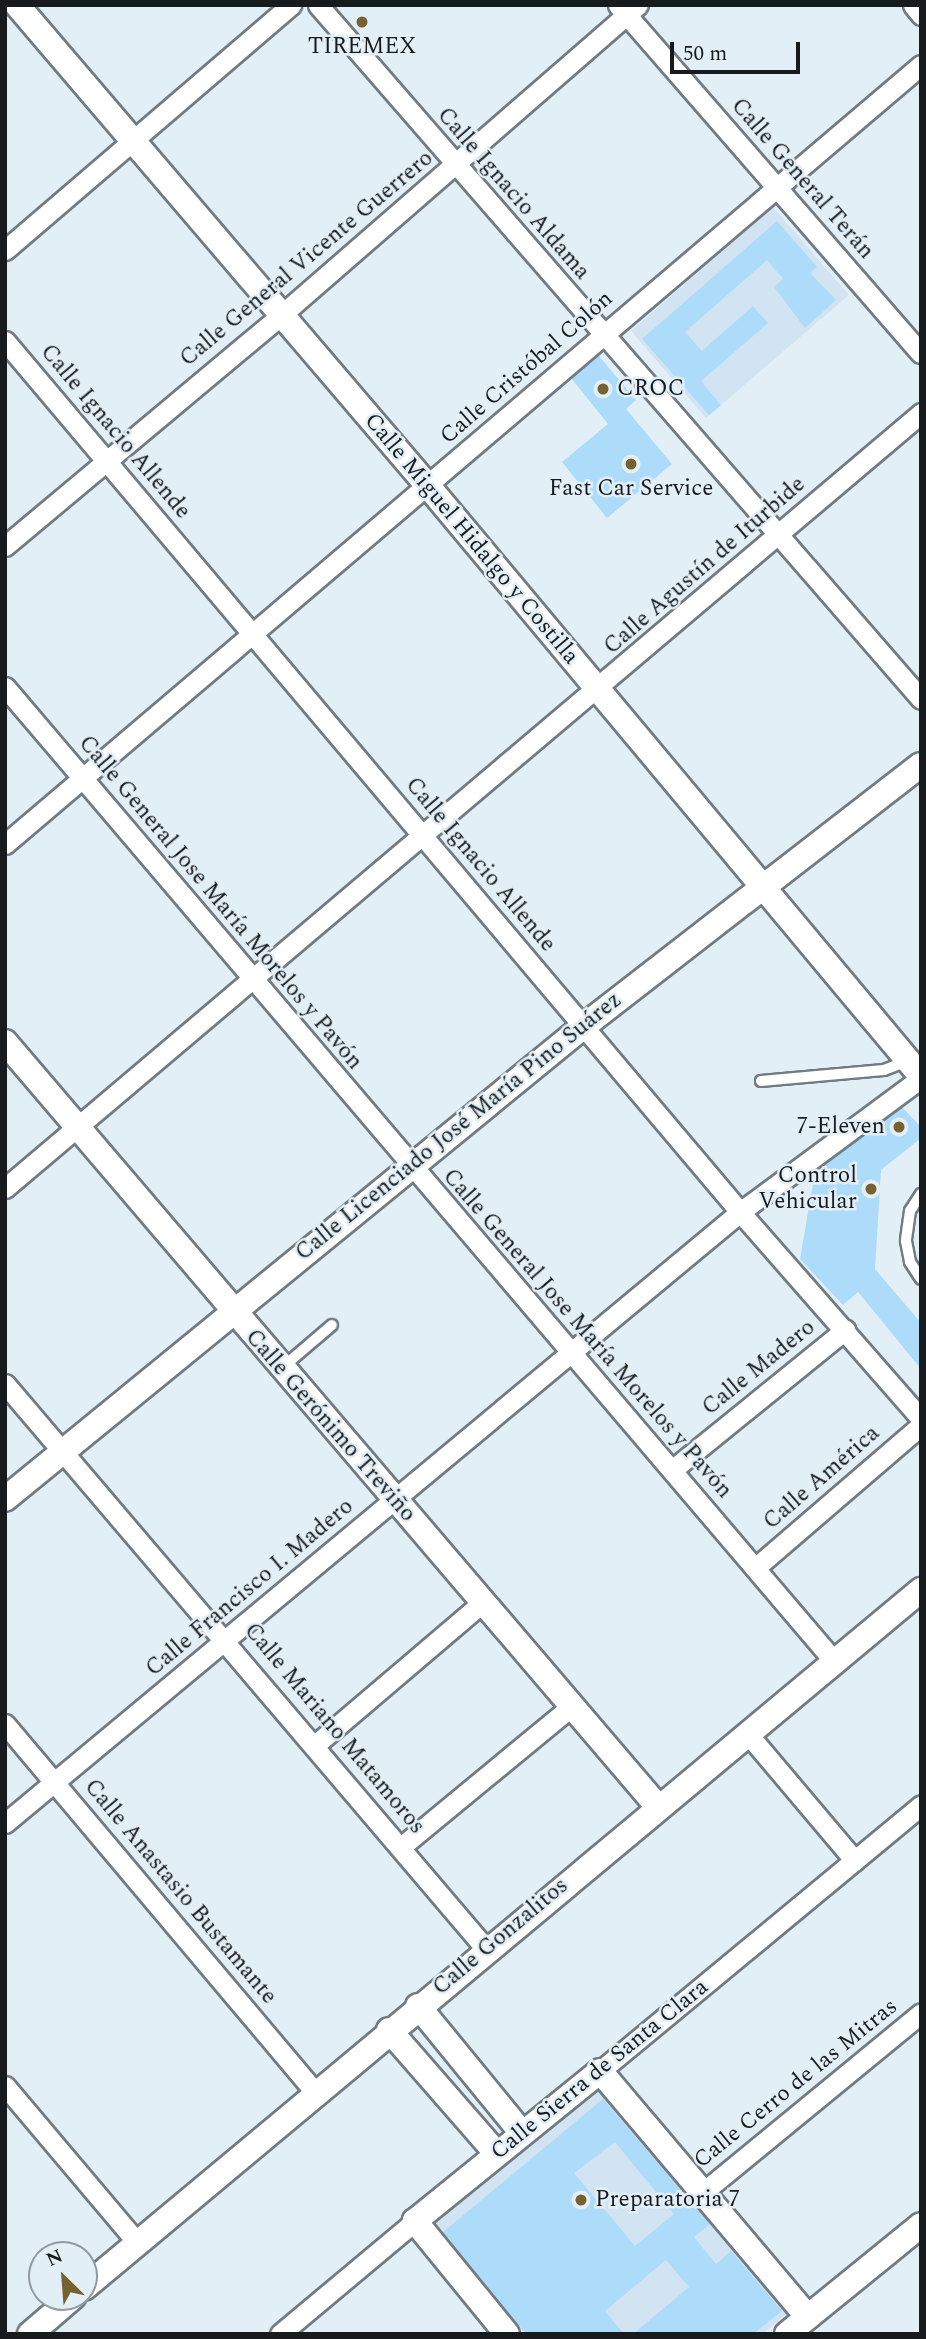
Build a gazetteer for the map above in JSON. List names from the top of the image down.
{
  "streets": {
    "street": [
      "Calle General Terán",
      "Calle Ignacio Aldama",
      "Calle General Vicente Guerrero",
      "Calle Cristóbal Colón",
      "Calle Ignacio Allende",
      "Calle Miguel Hidalgo y Costilla",
      "Calle Agustín de Iturbide",
      "Calle General Jose María Morelos y Pavón",
      "Calle Licenciado José María Pino Suárez",
      "Calle Madero",
      "Calle Gerónimo Treviño",
      "Calle América",
      "Calle Francisco I. Madero",
      "Calle Mariano Matamoros",
      "Calle Anastasio Bustamante",
      "Calle Gonzalitos",
      "Calle Sierra de Santa Clara",
      "Calle Cerro de las Mitras"
    ]
  },
  "crossings": [
    ["Calle General Terán", "Calle General Vicente Guerrero"],
    ["Calle General Terán", "Calle Cristóbal Colón"],
    ["Calle Ignacio Aldama", "Calle General Vicente Guerrero"],
    ["Calle Ignacio Aldama", "Calle Cristóbal Colón"],
    ["Calle Ignacio Aldama", "Calle Agustín de Iturbide"],
    ["Calle General Vicente Guerrero", "Calle Ignacio Allende"],
    ["Calle General Vicente Guerrero", "Calle Miguel Hidalgo y Costilla"],
    ["Calle Cristóbal Colón", "Calle Ignacio Allende"],
    ["Calle Cristóbal Colón", "Calle Miguel Hidalgo y Costilla"],
    ["Calle Cristóbal Colón", "Calle General Jose María Morelos y Pavón"],
    ["Calle Ignacio Allende", "Calle Agustín de Iturbide"],
    ["Calle Ignacio Allende", "Calle Licenciado José María Pino Suárez"],
    ["Calle Ignacio Allende", "Calle Madero"],
    ["Calle Ignacio Allende", "Calle Francisco I. Madero"],
    ["Calle Miguel Hidalgo y Costilla", "Calle Agustín de Iturbide"],
    ["Calle Miguel Hidalgo y Costilla", "Calle Licenciado José María Pino Suárez"],
    ["Calle Miguel Hidalgo y Costilla", "Calle Francisco I. Madero"],
    ["Calle Agustín de Iturbide", "Calle General Jose María Morelos y Pavón"],
    ["Calle Agustín de Iturbide", "Calle Gerónimo Treviño"],
    ["Calle General Jose María Morelos y Pavón", "Calle Licenciado José María Pino Suárez"],
    ["Calle General Jose María Morelos y Pavón", "Calle Madero"],
    ["Calle General Jose María Morelos y Pavón", "Calle América"],
    ["Calle General Jose María Morelos y Pavón", "Calle Francisco I. Madero"],
    ["Calle General Jose María Morelos y Pavón", "Calle Gonzalitos"],
    ["Calle Licenciado José María Pino Suárez", "Calle Gerónimo Treviño"],
    ["Calle Licenciado José María Pino Suárez", "Calle Mariano Matamoros"],
    ["Calle Gerónimo Treviño", "Calle Francisco I. Madero"],
    ["Calle Gerónimo Treviño", "Calle Gonzalitos"],
    ["Calle Francisco I. Madero", "Calle Mariano Matamoros"],
    ["Calle Francisco I. Madero", "Calle Anastasio Bustamante"],
    ["Calle Mariano Matamoros", "Calle Gonzalitos"],
    ["Calle Anastasio Bustamante", "Calle Gonzalitos"]
  ],
  "places": [
    "TIREMEX",
    "CROC",
    "Fast Car Service",
    "7-Eleven",
    "Control Vehicular",
    "Preparatoria 7"
  ],
  "scale_bar": "50 m",
  "north": "top left"
}
